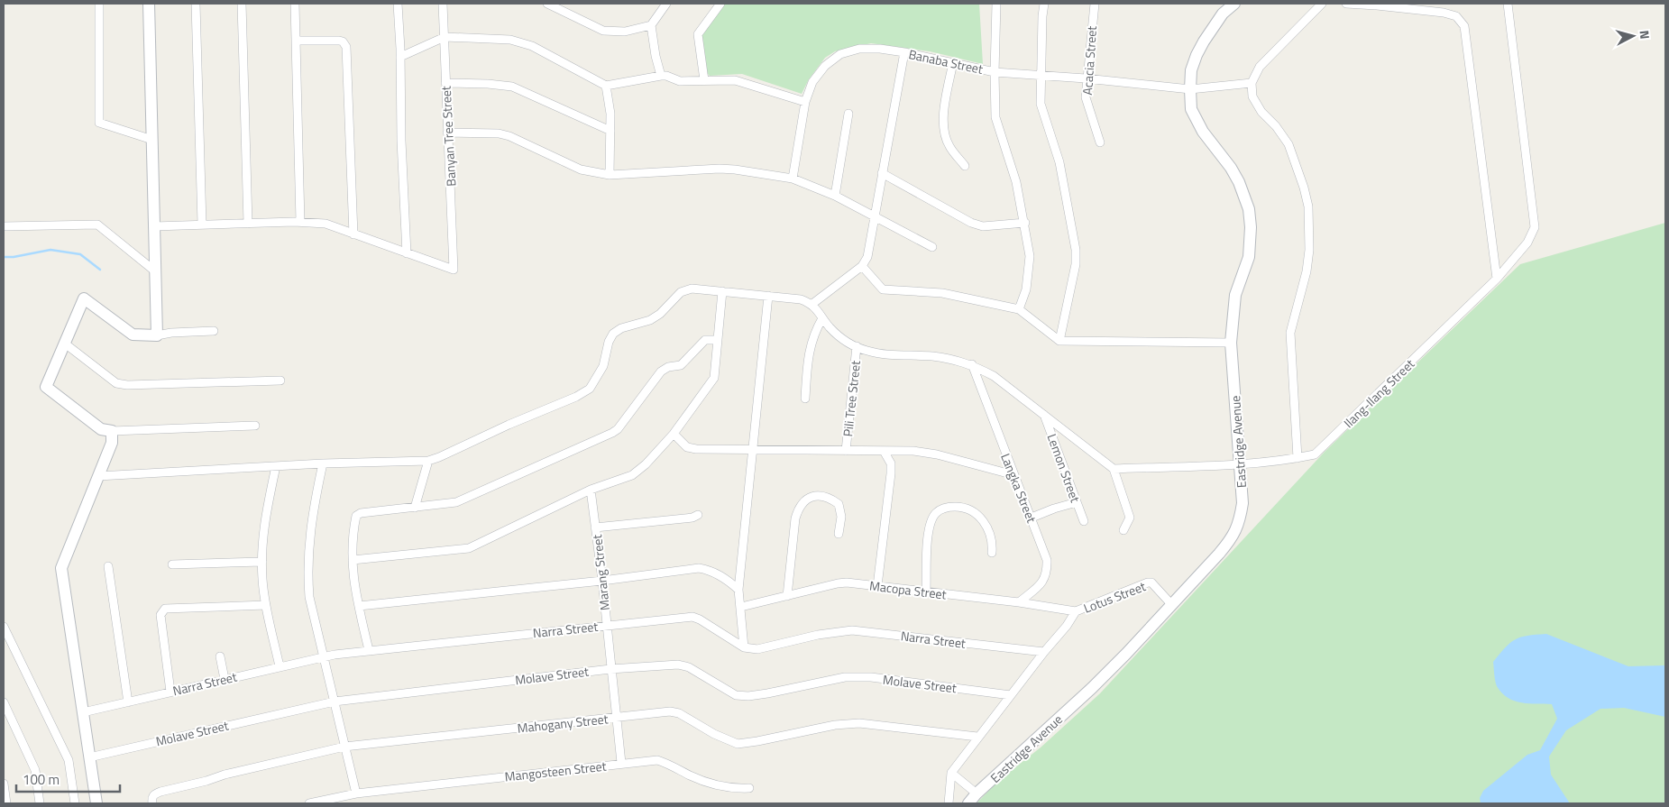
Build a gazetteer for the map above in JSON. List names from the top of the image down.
{
  "streets": {
    "street": [
      "Acacia Street",
      "Banaba Street",
      "Banyan Tree Street",
      "Ilang-Ilang Street",
      "Pili Tree Street",
      "Eastridge Avenue",
      "Lemon Street",
      "Langka Street",
      "Marang Street",
      "Macopa Street",
      "Lotus Street",
      "Narra Street",
      "Molave Street",
      "Mahogany Street",
      "Mangosteen Street"
    ]
  },
  "crossings": [
    ["Acacia Street", "Banaba Street"],
    ["Banaba Street", "Eastridge Avenue"],
    ["Ilang-Ilang Street", "Eastridge Avenue"],
    ["Eastridge Avenue", "Lotus Street"],
    ["Langka Street", "Macopa Street"],
    ["Marang Street", "Narra Street"],
    ["Marang Street", "Molave Street"],
    ["Marang Street", "Mahogany Street"],
    ["Marang Street", "Mangosteen Street"],
    ["Macopa Street", "Lotus Street"]
  ],
  "scale_bar": "100 m",
  "north": "right"
}
